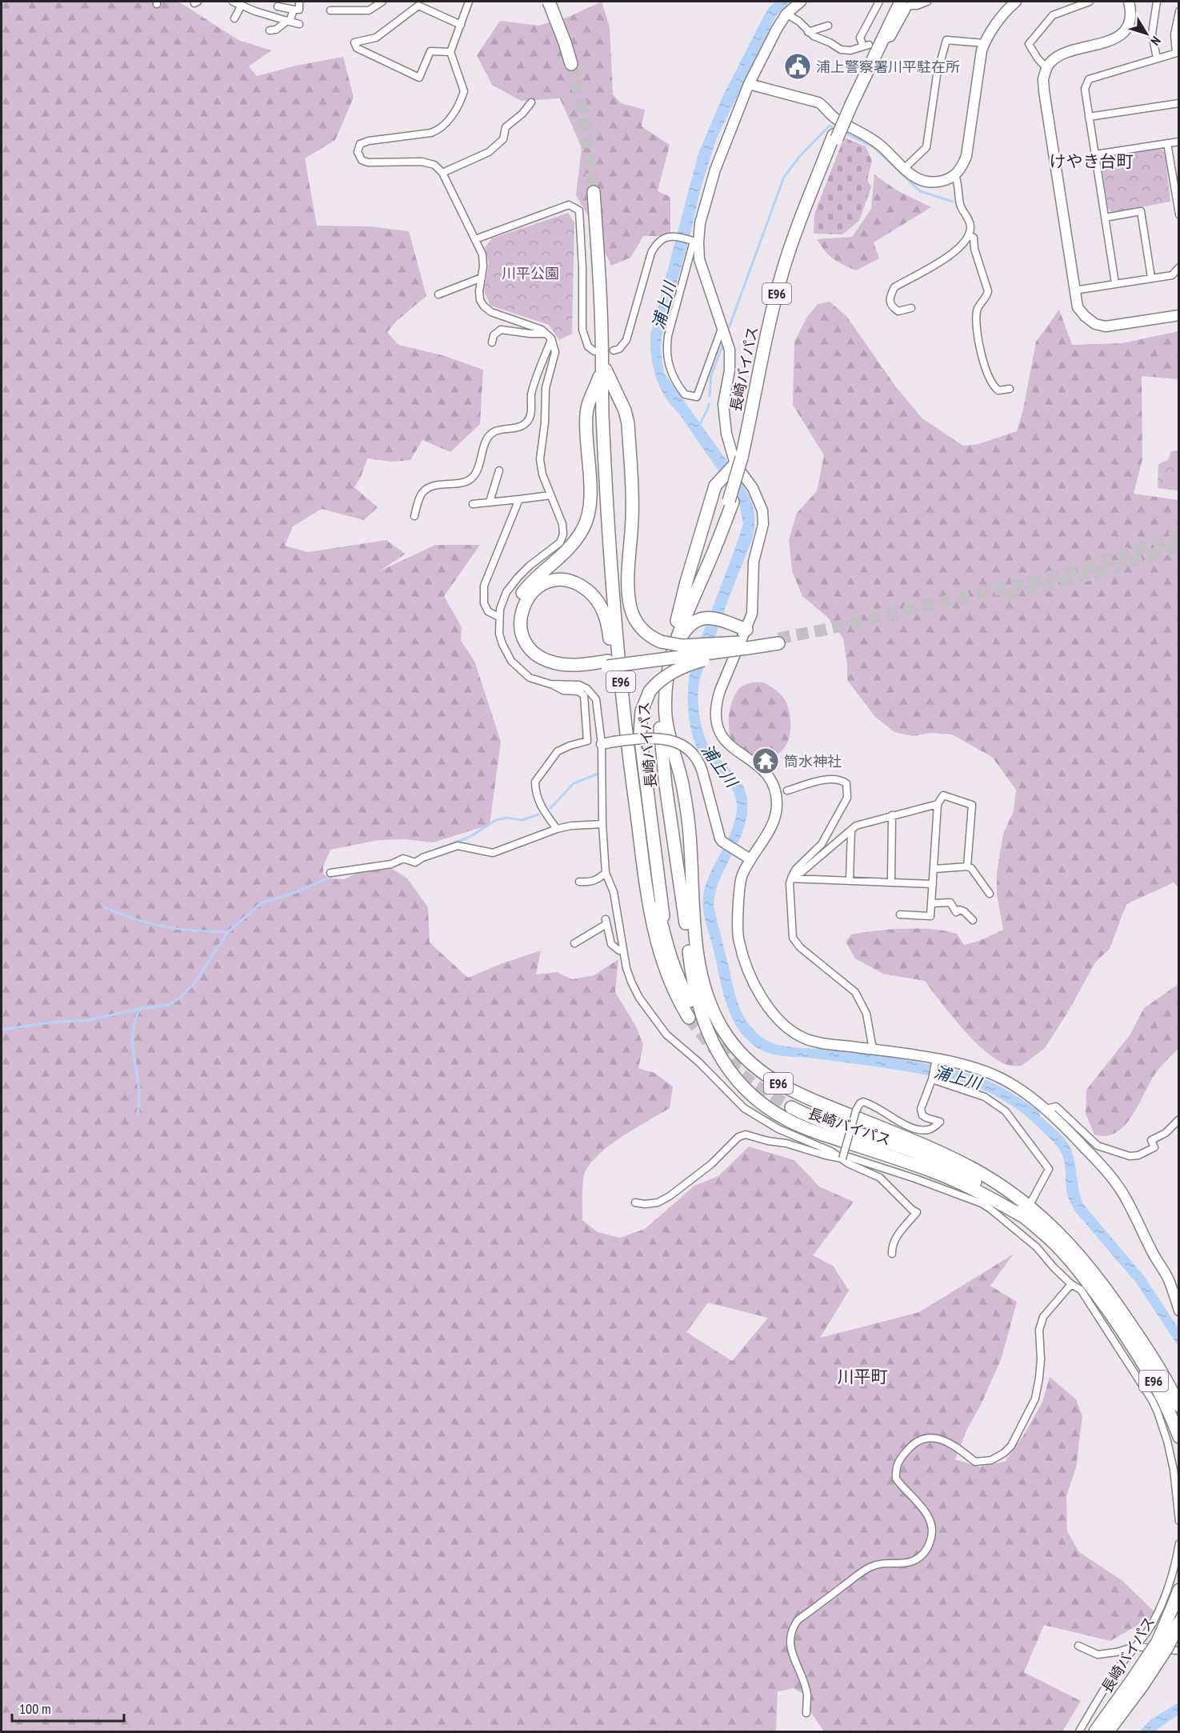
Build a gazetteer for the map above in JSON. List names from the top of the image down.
{
  "streets": {
    "highway": ["E96", "長崎バイパス"]
  },
  "districts": ["けやき台町", "川平町"],
  "water": ["浦上川"],
  "parks": ["川平公園"],
  "places": {
    "public building": ["浦上警察署川平駐在所"],
    "temple": ["筒水神社"]
  },
  "scale_bar": "100 m",
  "north": "bottom right"
}
